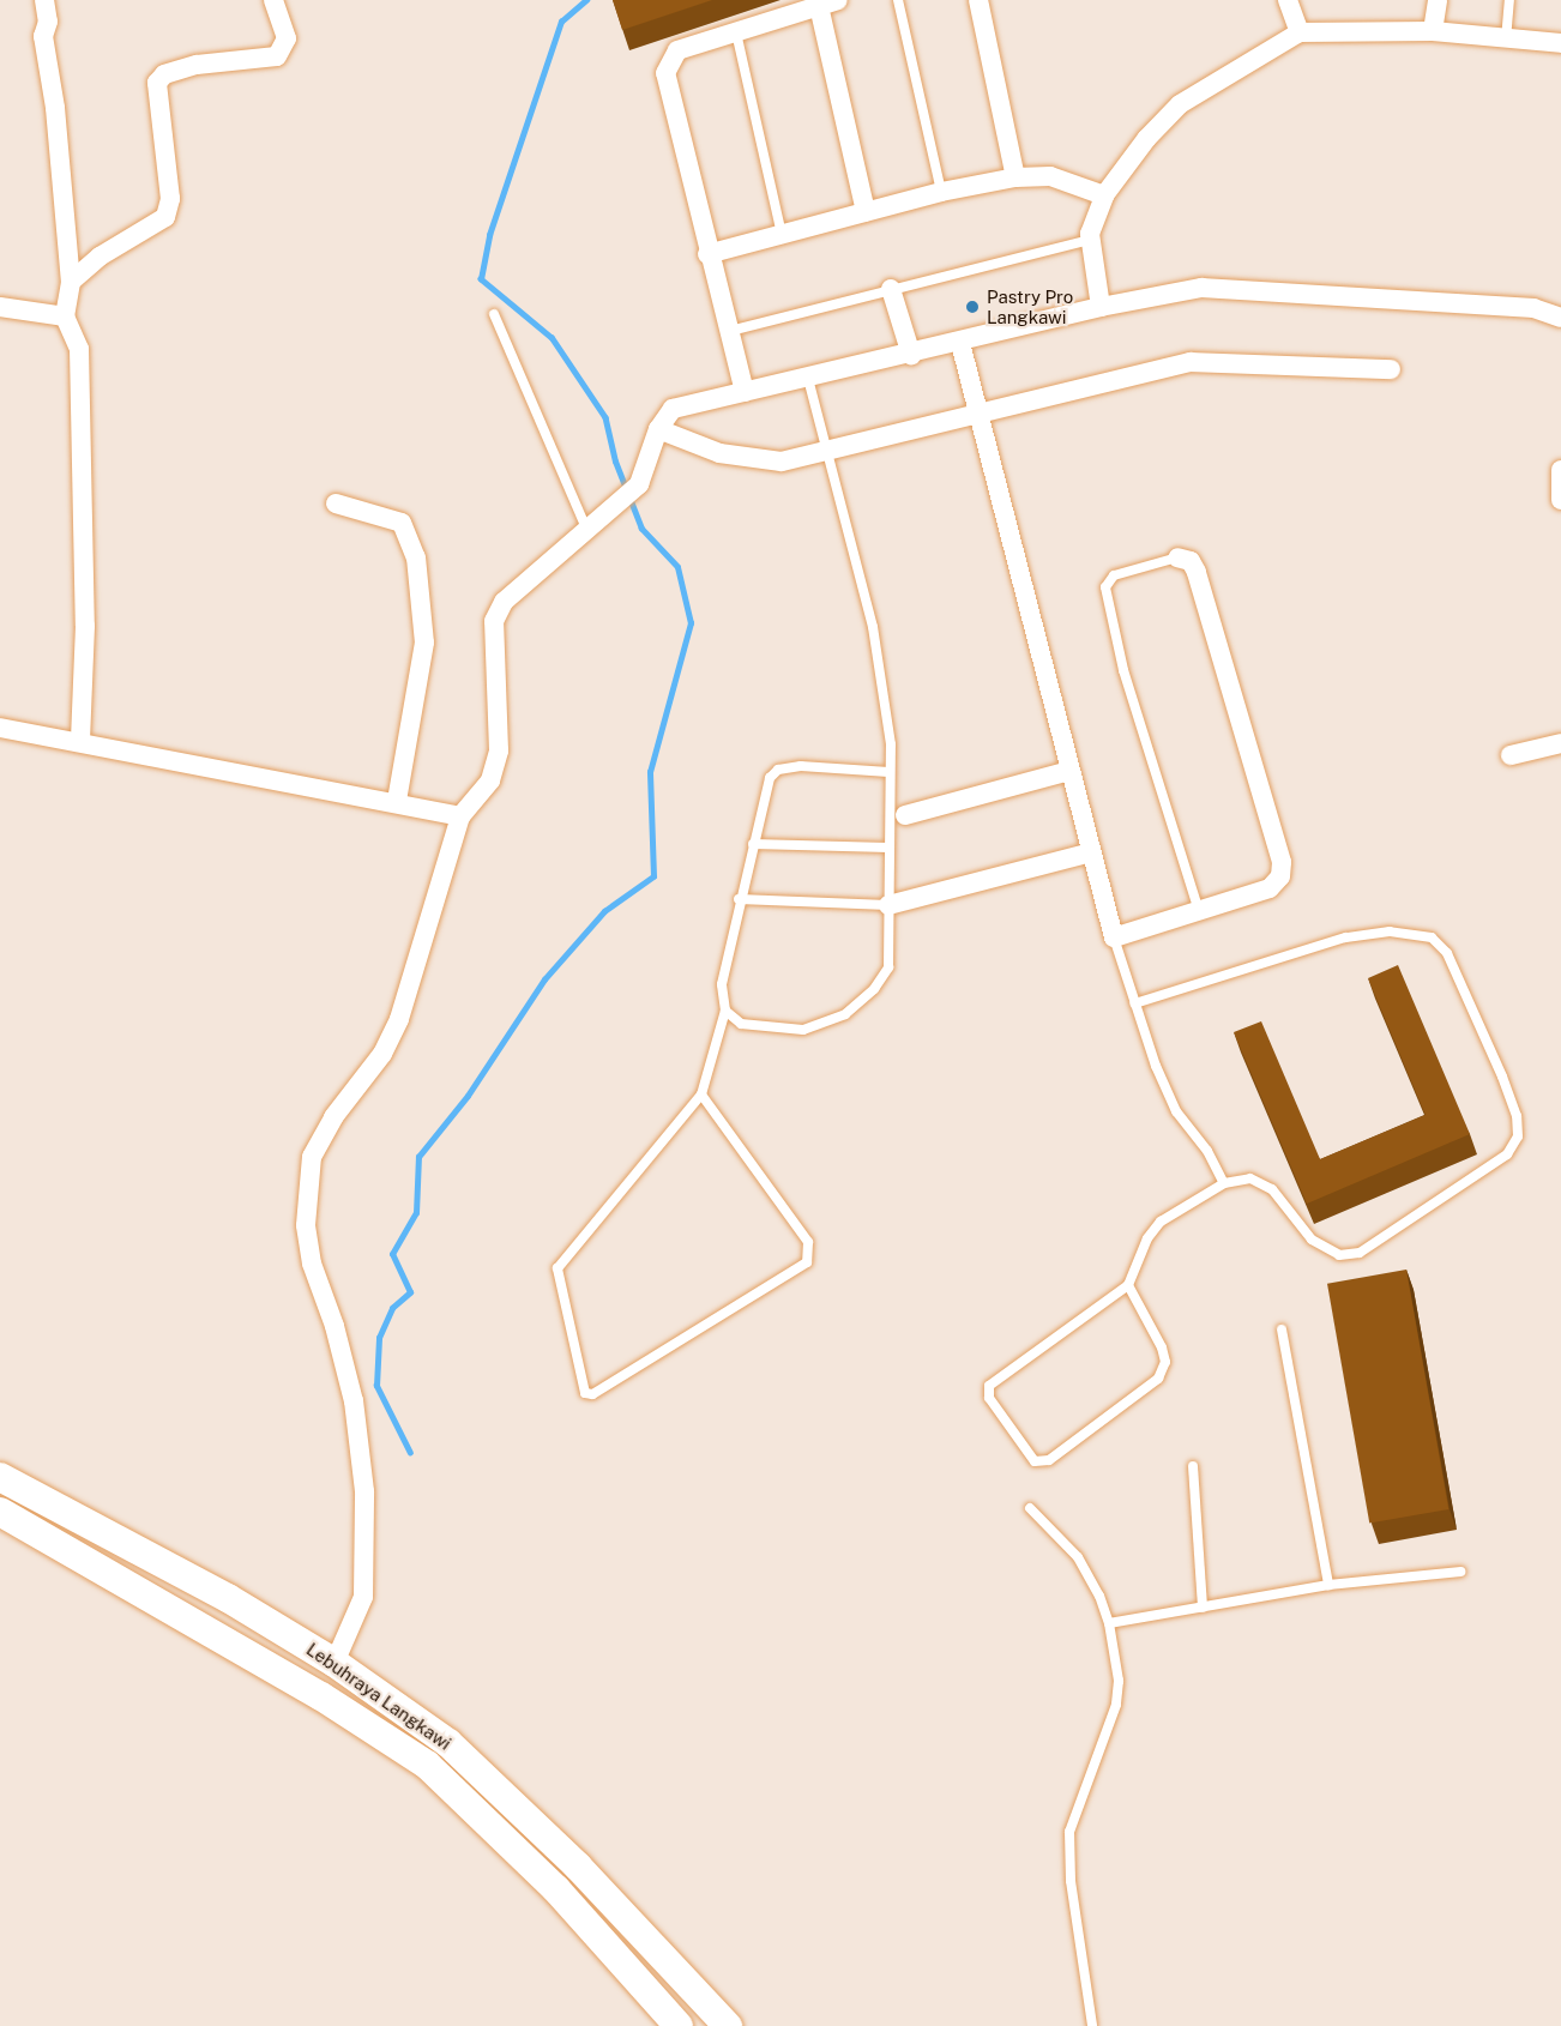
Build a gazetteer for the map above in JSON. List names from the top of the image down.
{
  "streets": {
    "main road": ["Lebuhraya Langkawi"]
  },
  "places": ["Pastry Pro Langkawi"]
}
